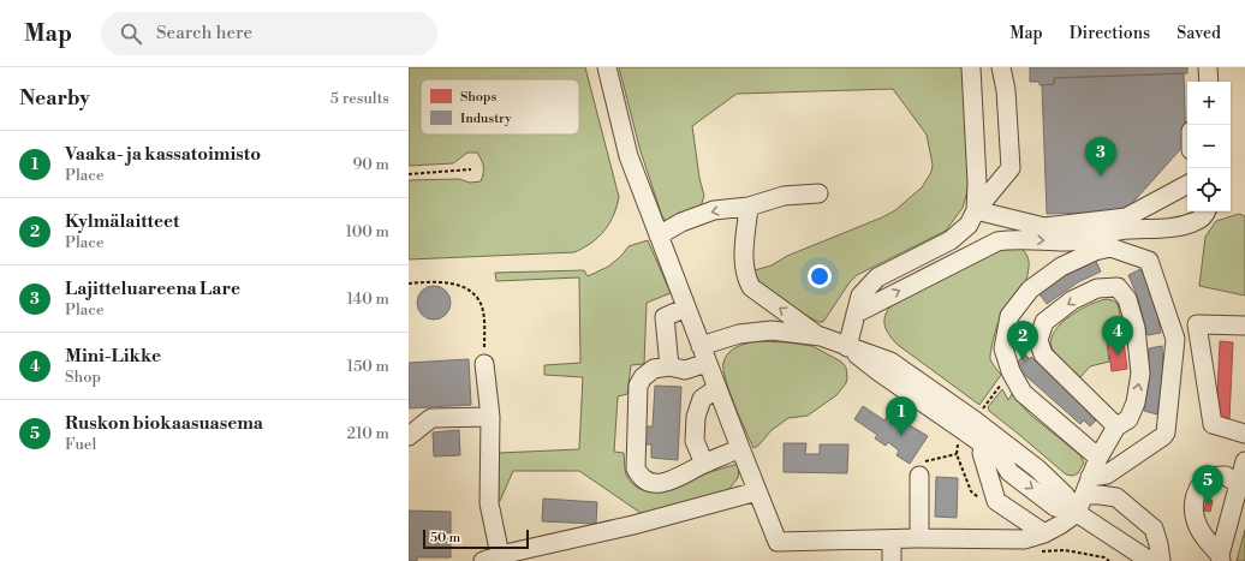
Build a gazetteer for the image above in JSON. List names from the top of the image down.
{
  "legend": ["Shops", "Industry"],
  "scale_bar": "50 m",
  "page": {
    "header": "Map",
    "search": "Search here",
    "nav": ["Map", "Directions", "Saved"],
    "heading": ["Nearby", "5 results"],
    "map_buttons": ["+", "−"],
    "list": [
      {
        "mark": "1",
        "name": "Vaaka- ja kassatoimisto",
        "note": "Place",
        "value": "90 m"
      },
      {
        "mark": "2",
        "name": "Kylmälaitteet",
        "note": "Place",
        "value": "100 m"
      },
      {
        "mark": "3",
        "name": "Lajitteluareena Lare",
        "note": "Place",
        "value": "140 m"
      },
      {
        "mark": "4",
        "name": "Mini-Likke",
        "note": "Shop",
        "value": "150 m"
      },
      {
        "mark": "5",
        "name": "Ruskon biokaasuasema",
        "note": "Fuel",
        "value": "210 m"
      }
    ],
    "pins": [
      "3",
      "4",
      "2",
      "1",
      "5"
    ],
    "scale": "50 m"
  }
}
